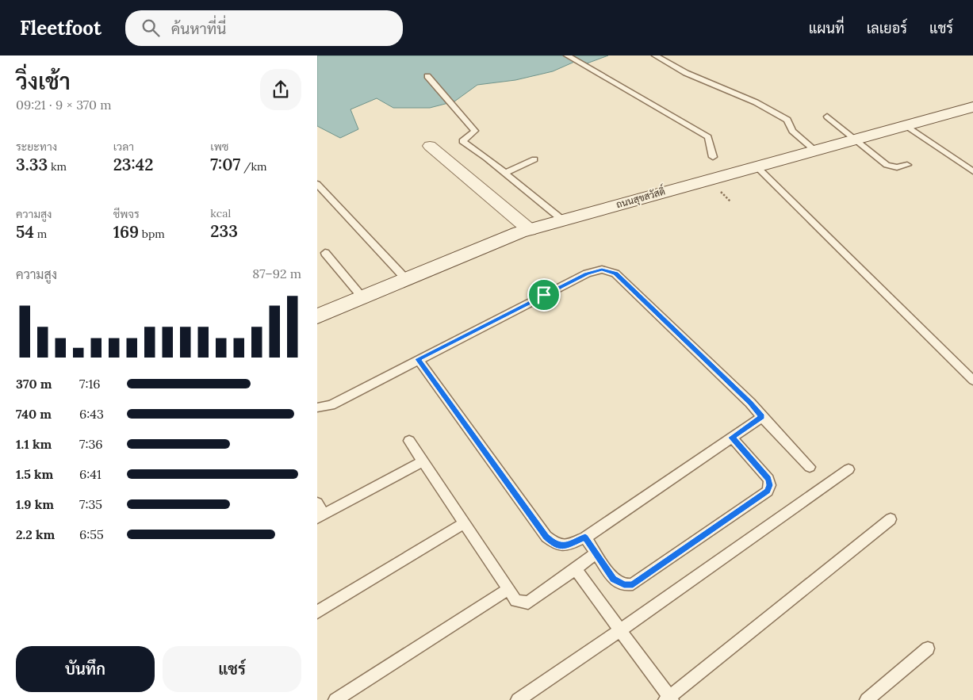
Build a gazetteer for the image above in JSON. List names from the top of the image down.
{
  "streets": {
    "main road": ["ถนนสุขสวัสดิ์"]
  },
  "page": {
    "header": "Fleetfoot",
    "search": "ค้นหาที่นี่",
    "nav": ["แผนที่", "เลเยอร์", "แชร์"],
    "heading": ["วิ่งเช้า", "09:21 · 9 × 370 m"],
    "stats": [
      ["ระยะทาง", "3.33 km"],
      ["เวลา", "23:42"],
      ["เพซ", "7:07 /km"],
      ["ความสูง", "54 m"],
      ["ชีพจร", "169 bpm"],
      ["kcal", "233"]
    ],
    "chart": ["ความสูง", "87–92 m"],
    "list": [
      {
        "name": "370 m",
        "note": "7:16"
      },
      {
        "name": "740 m",
        "note": "6:43"
      },
      {
        "name": "1.1 km",
        "note": "7:36"
      },
      {
        "name": "1.5 km",
        "note": "6:41"
      },
      {
        "name": "1.9 km",
        "note": "7:35"
      },
      {
        "name": "2.2 km",
        "note": "6:55"
      }
    ],
    "buttons": ["บันทึก", "แชร์"]
  }
}
